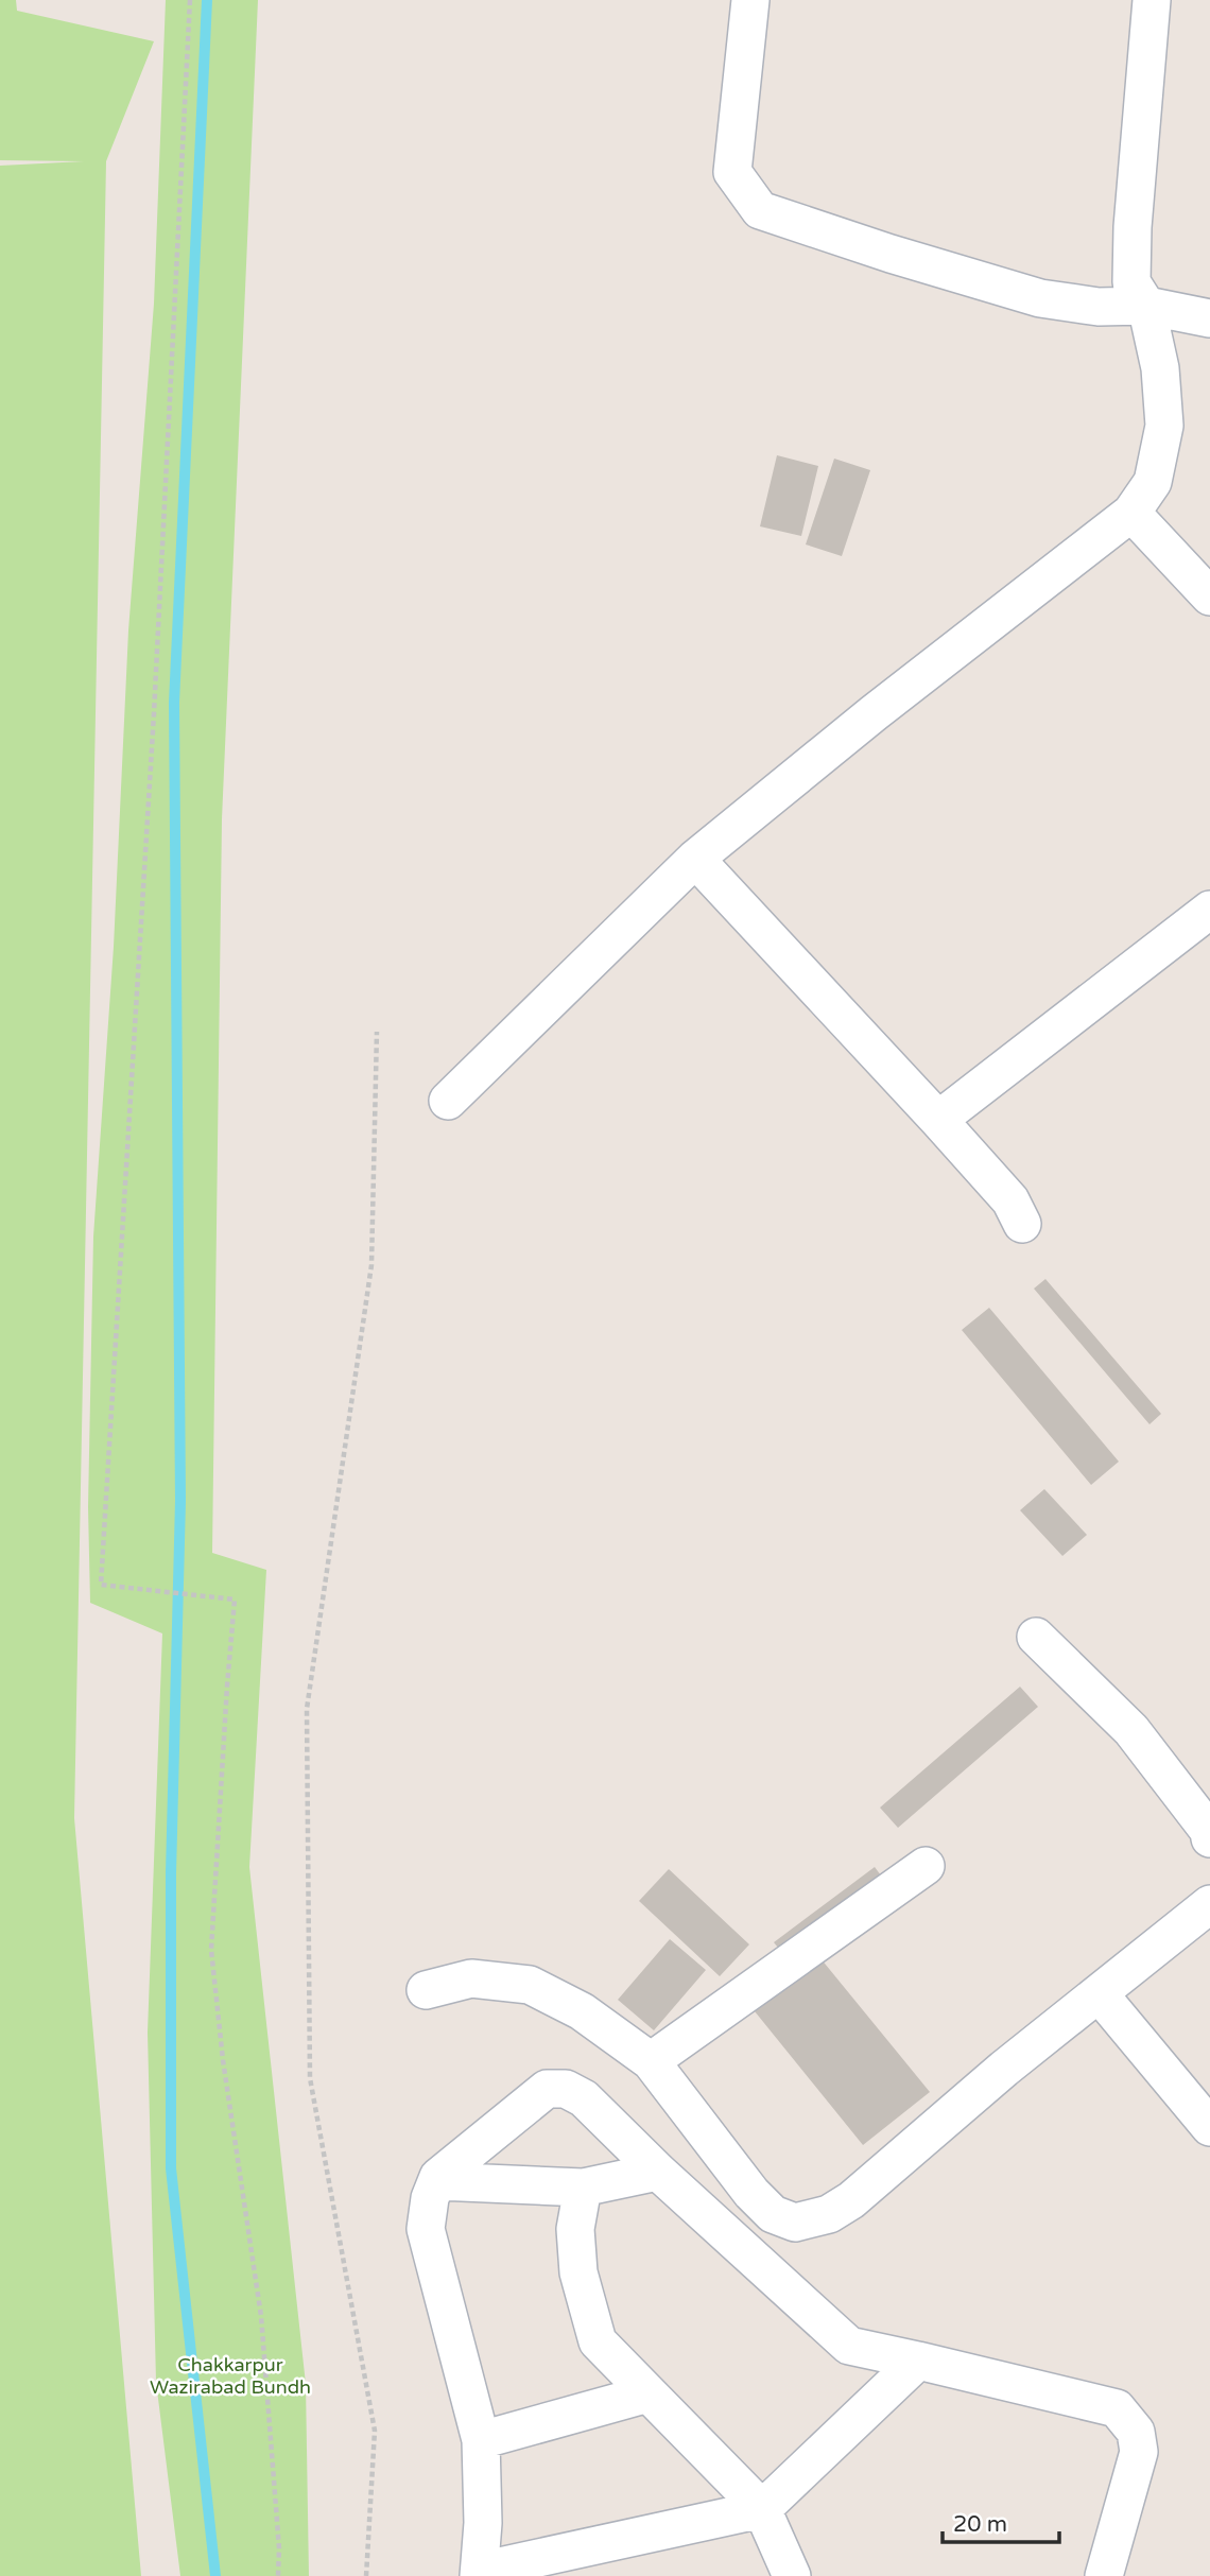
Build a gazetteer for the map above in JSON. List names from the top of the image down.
{
  "parks": ["Chakkarpur Wazirabad Bundh"],
  "scale_bar": "20 m"
}
